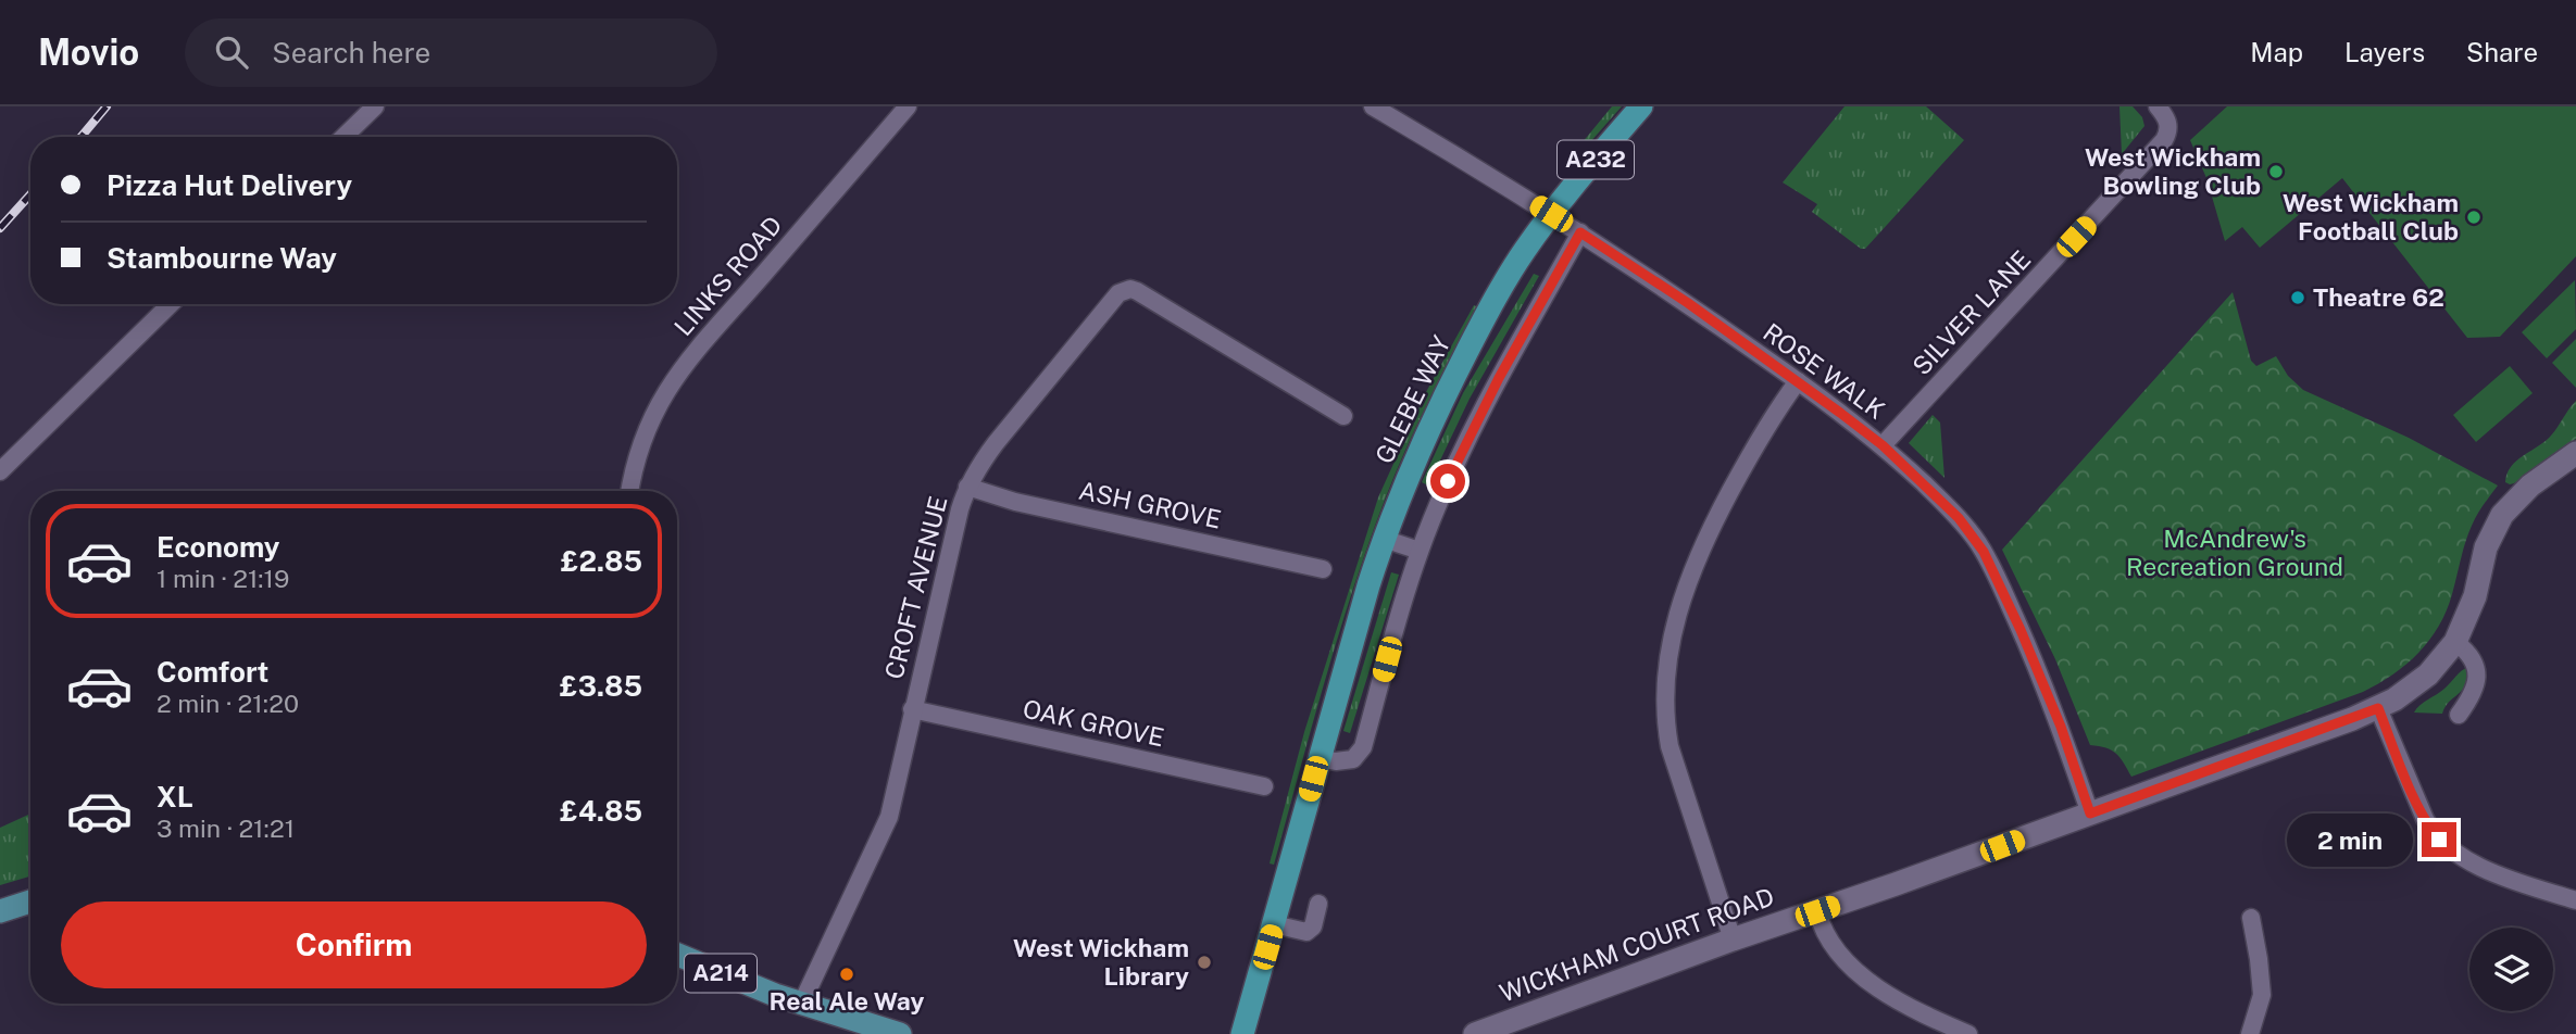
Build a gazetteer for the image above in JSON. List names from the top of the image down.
{
  "streets": {
    "highway": ["A232", "GLEBE WAY"],
    "main road": ["A214"],
    "street": [
      "LINKS ROAD",
      "SILVER LANE",
      "ROSE WALK",
      "ASH GROVE",
      "CROFT AVENUE",
      "OAK GROVE",
      "WICKHAM COURT ROAD"
    ]
  },
  "crossings": [
    ["SILVER LANE", "ROSE WALK"],
    ["ROSE WALK", "GLEBE WAY"],
    ["ROSE WALK", "WICKHAM COURT ROAD"],
    ["ASH GROVE", "CROFT AVENUE"],
    ["CROFT AVENUE", "OAK GROVE"],
    ["CROFT AVENUE", "A214"]
  ],
  "parks": ["McAndrew's Recreation Ground"],
  "places": [
    "West Wickham Bowling Club",
    "West Wickham Football Club",
    "Theatre 62",
    "West Wickham Library",
    "Real Ale Way"
  ],
  "page": {
    "header": "Movio",
    "search": "Search here",
    "nav": ["Map", "Layers", "Share"],
    "banner": ["Pizza Hut Delivery", "Stambourne Way"],
    "list": [
      {
        "name": "Economy",
        "note": "1 min · 21:19",
        "value": "£2.85"
      },
      {
        "name": "Comfort",
        "note": "2 min · 21:20",
        "value": "£3.85"
      },
      {
        "name": "XL",
        "note": "3 min · 21:21",
        "value": "£4.85"
      }
    ],
    "bubble": "2 min",
    "buttons": "Confirm"
  }
}
